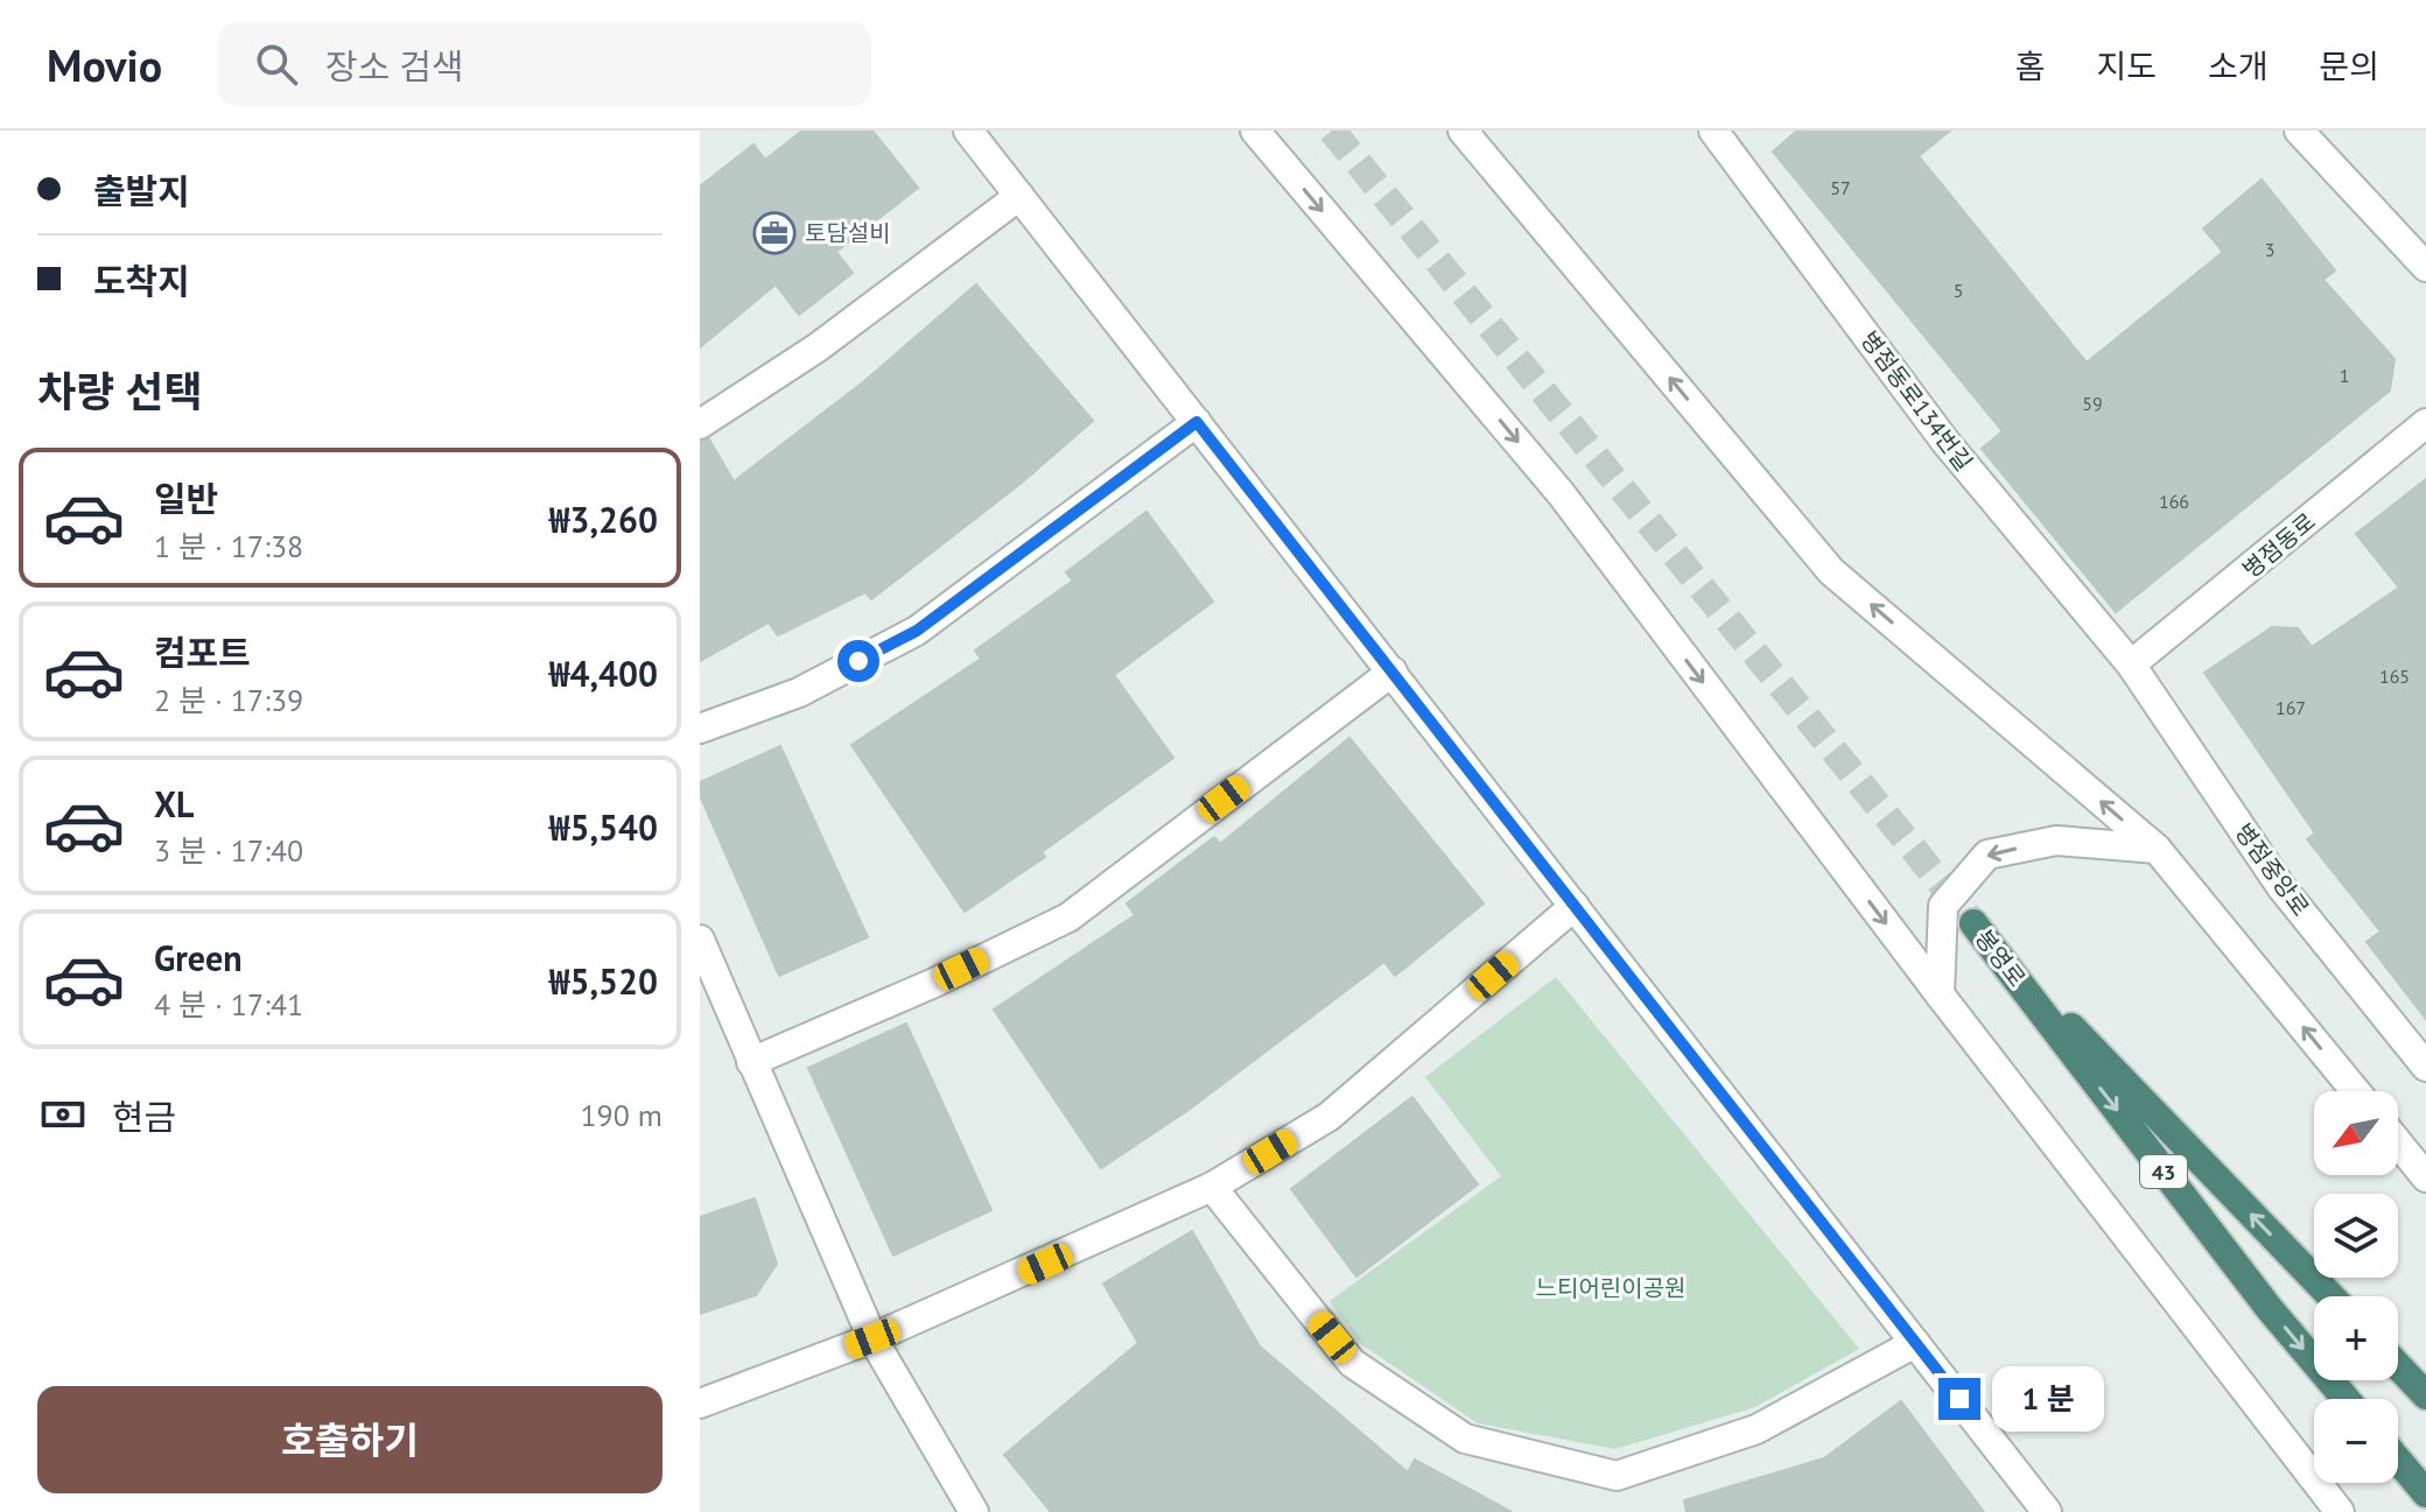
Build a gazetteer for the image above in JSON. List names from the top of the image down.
{
  "streets": {
    "highway": ["봉영로", "43"],
    "street": ["병점동로134번길", "병점동로", "병점중앙로"]
  },
  "crossings": [
    ["병점동로134번길", "병점동로"],
    ["병점동로134번길", "병점중앙로"],
    ["병점동로", "병점중앙로"]
  ],
  "parks": ["느티어린이공원"],
  "places": {
    "office": ["토담설비"]
  },
  "house_numbers": [
    "57",
    "3",
    "5",
    "1",
    "59",
    "166",
    "165",
    "167"
  ],
  "north": "bottom left",
  "page": {
    "header": "Movio",
    "search": "장소 검색",
    "nav": [
      "홈",
      "지도",
      "소개",
      "문의"
    ],
    "banner": ["출발지", "도착지"],
    "heading": "차량 선택",
    "list": [
      {
        "name": "일반",
        "note": "1 분 · 17:38",
        "value": "₩3,260"
      },
      {
        "name": "컴포트",
        "note": "2 분 · 17:39",
        "value": "₩4,400"
      },
      {
        "name": "XL",
        "note": "3 분 · 17:40",
        "value": "₩5,540"
      },
      {
        "name": "Green",
        "note": "4 분 · 17:41",
        "value": "₩5,520"
      }
    ],
    "pay": ["현금", "190 m"],
    "map_buttons": ["+", "−"],
    "bubble": "1 분",
    "buttons": "호출하기"
  }
}
